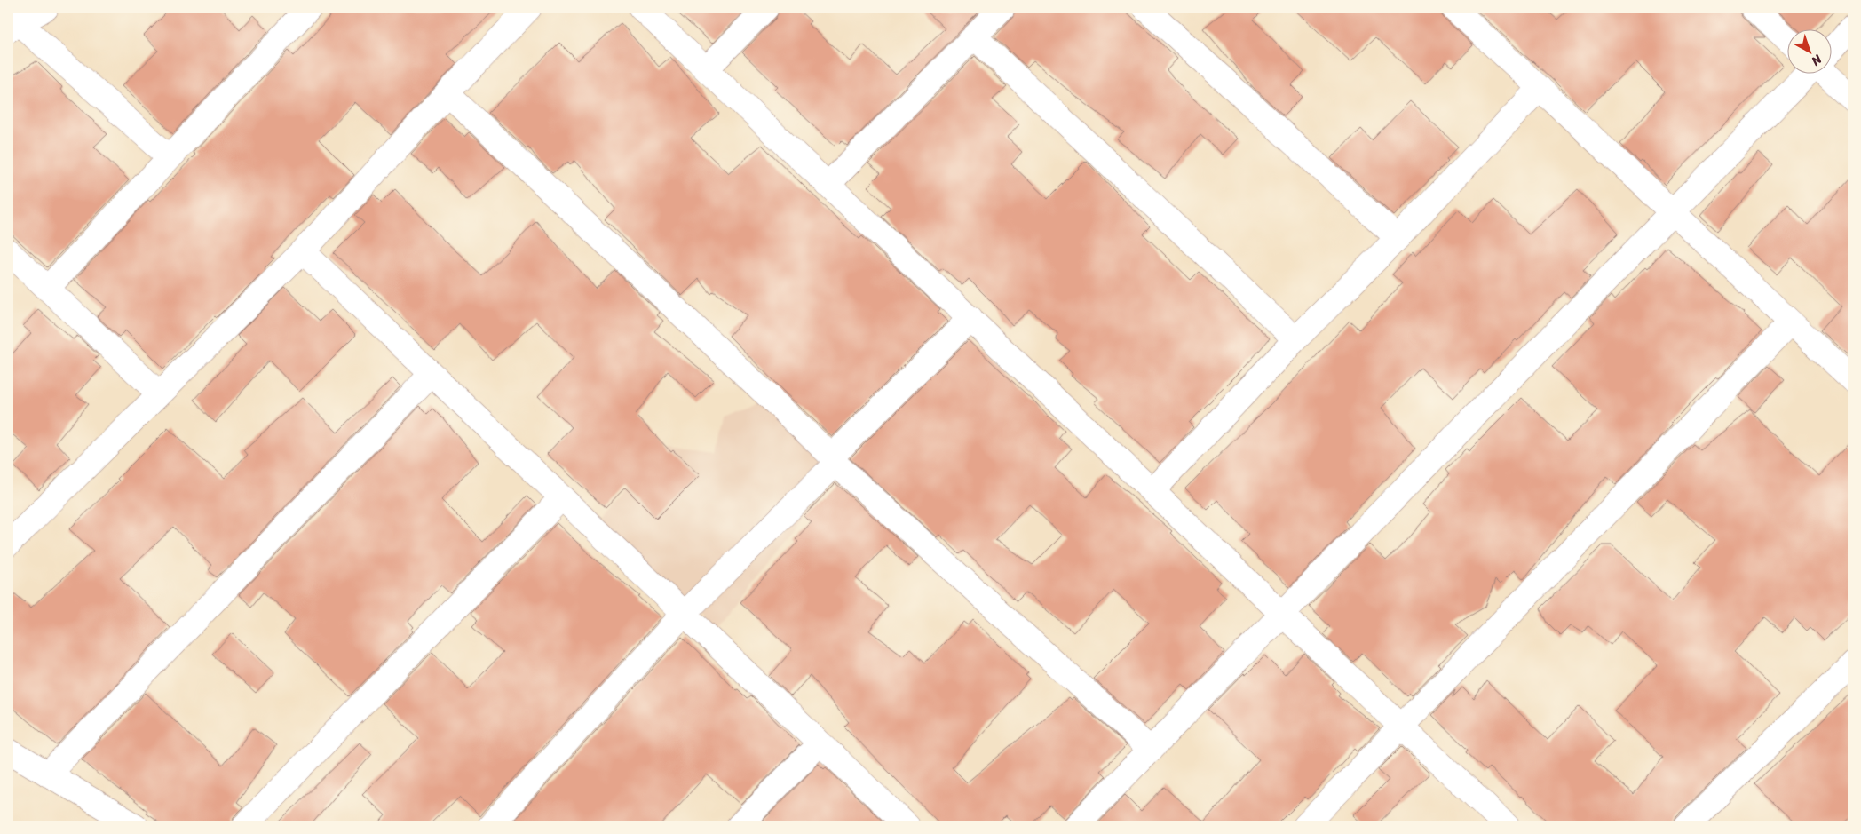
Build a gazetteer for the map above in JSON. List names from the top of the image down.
{
  "north": "bottom right"
}
